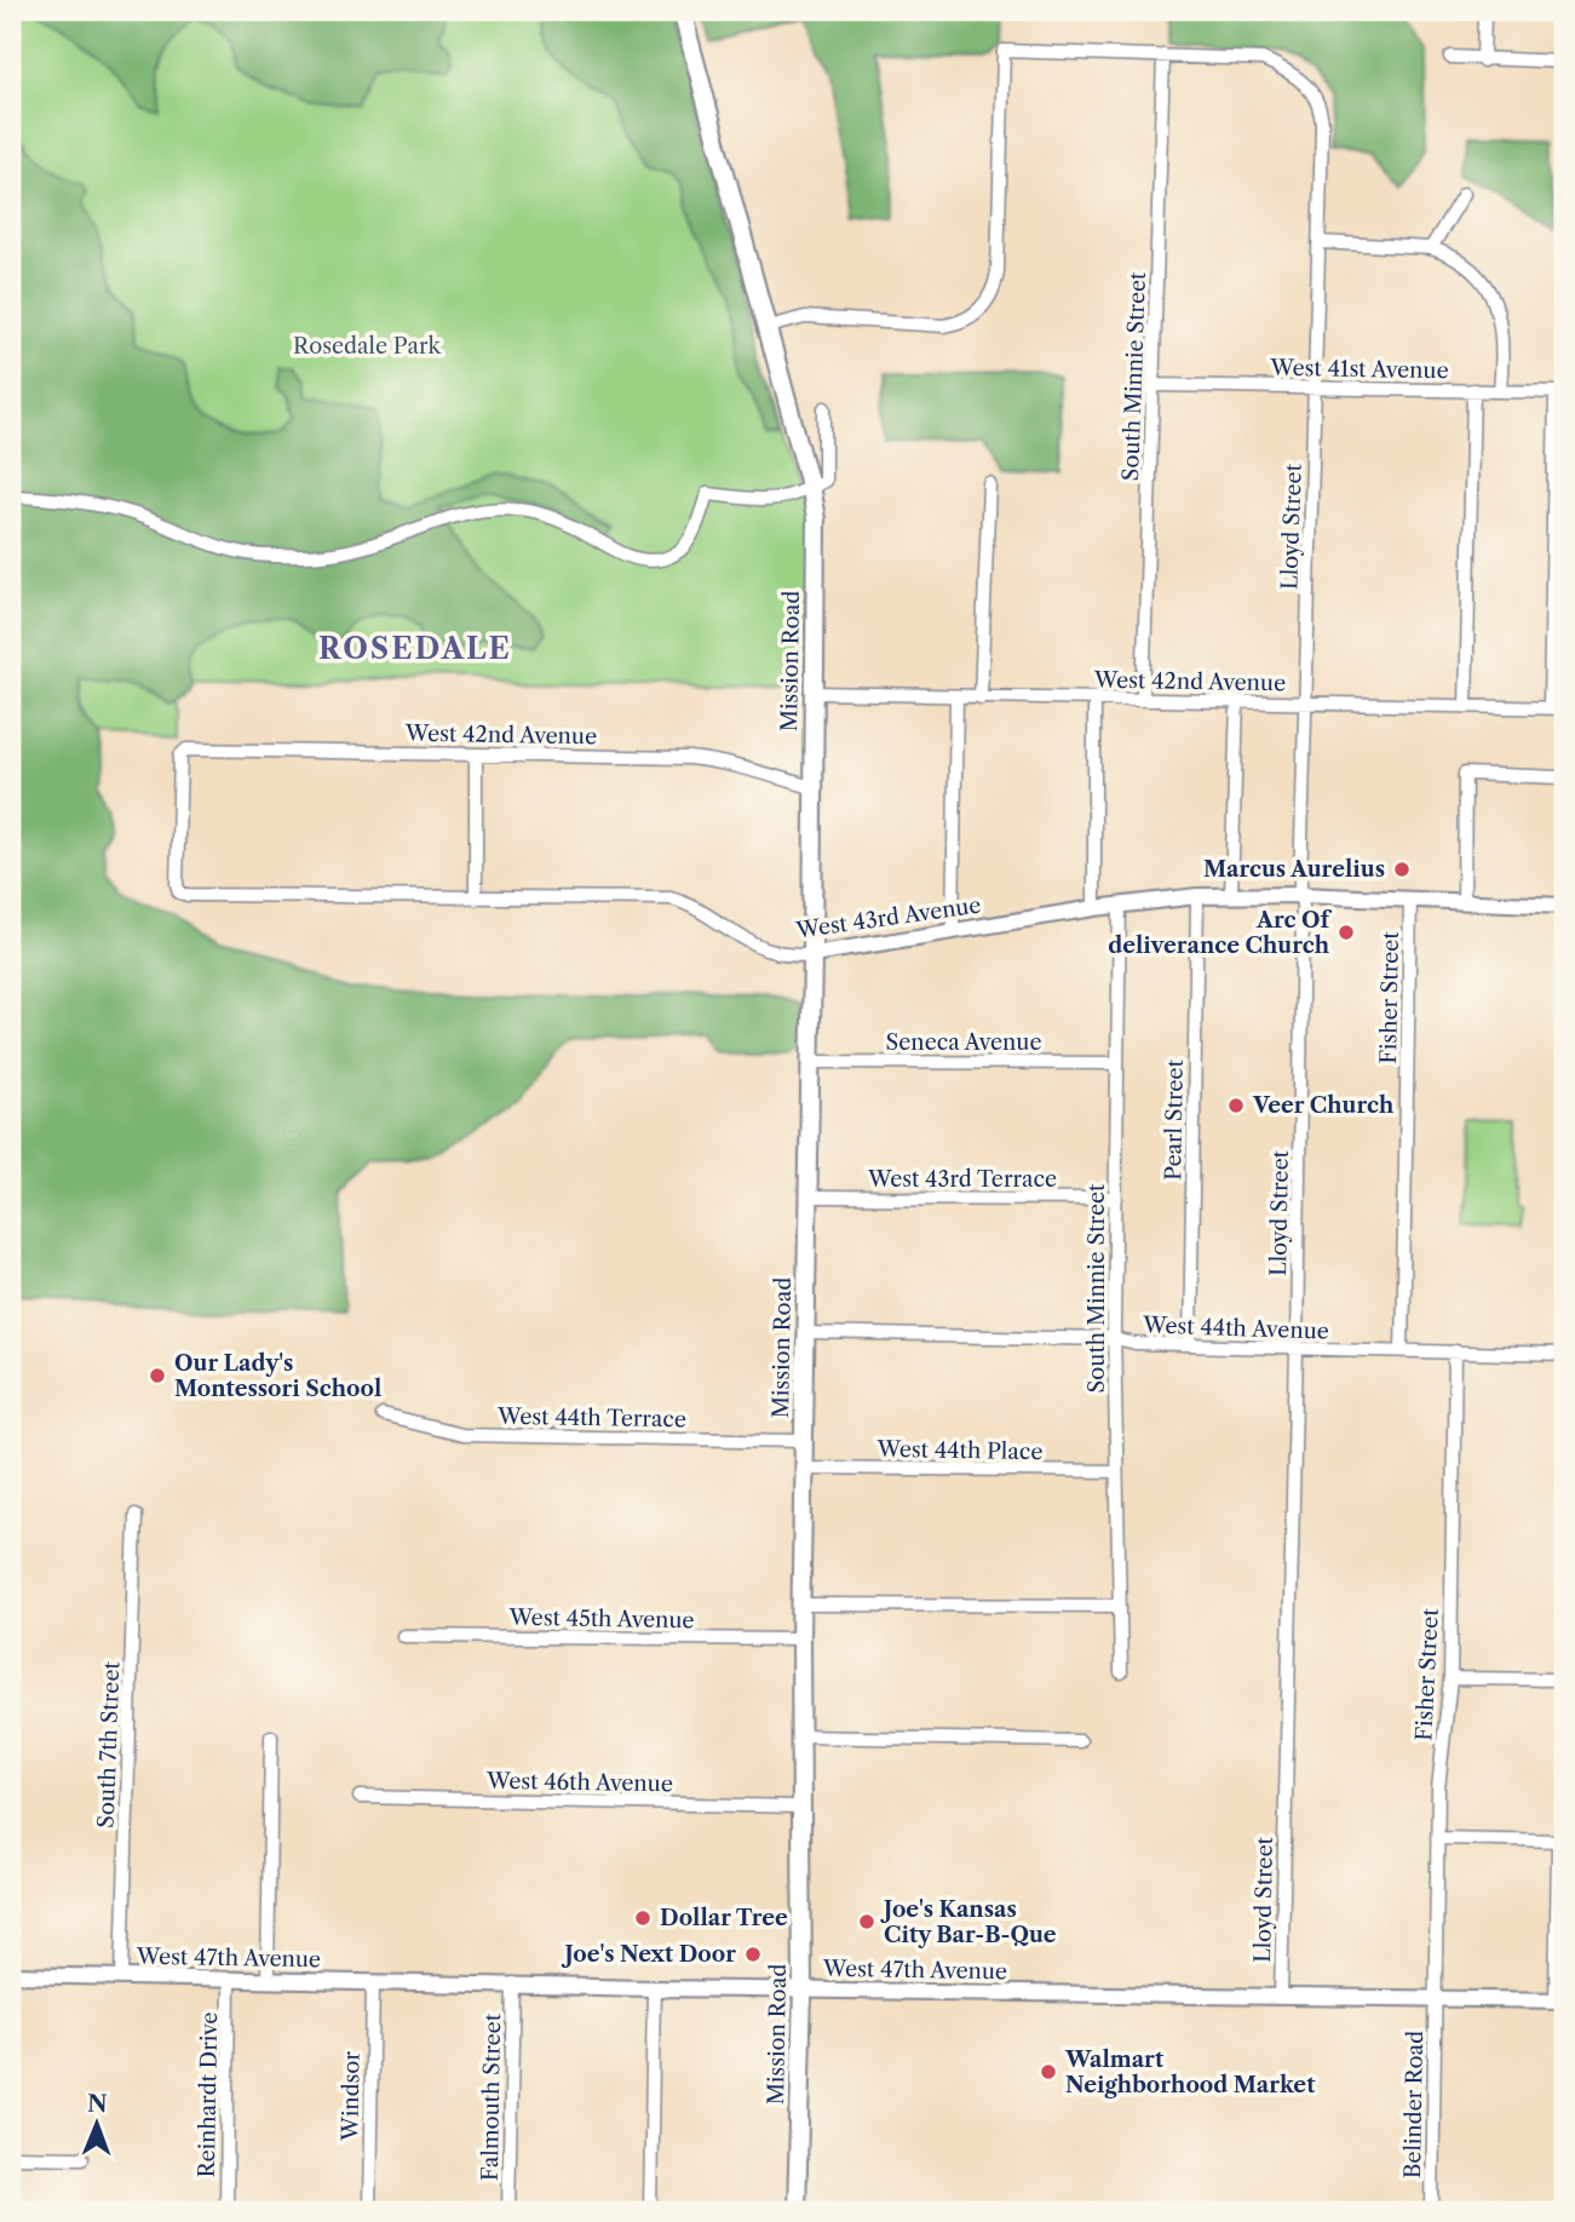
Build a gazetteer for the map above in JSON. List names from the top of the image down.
{
  "streets": {
    "main road": ["Mission Road"],
    "street": [
      "West 41st Avenue",
      "South Minnie Street",
      "Lloyd Street",
      "West 42nd Avenue",
      "West 43rd Avenue",
      "Fisher Street",
      "Seneca Avenue",
      "Pearl Street",
      "West 43rd Terrace",
      "West 44th Avenue",
      "West 44th Terrace",
      "West 44th Place",
      "West 45th Avenue",
      "South 7th Street",
      "West 46th Avenue",
      "West 47th Avenue",
      "Reinhardt Drive",
      "Windsor",
      "Falmouth Street",
      "Belinder Road"
    ]
  },
  "crossings": [
    ["West 41st Avenue", "South Minnie Street"],
    ["West 41st Avenue", "Lloyd Street"],
    ["South Minnie Street", "Lloyd Street"],
    ["South Minnie Street", "West 42nd Avenue"],
    ["South Minnie Street", "West 43rd Avenue"],
    ["South Minnie Street", "Seneca Avenue"],
    ["South Minnie Street", "West 43rd Terrace"],
    ["South Minnie Street", "West 44th Avenue"],
    ["South Minnie Street", "West 44th Place"],
    ["Lloyd Street", "West 42nd Avenue"],
    ["Lloyd Street", "West 43rd Avenue"],
    ["Lloyd Street", "West 44th Avenue"],
    ["Lloyd Street", "West 47th Avenue"],
    ["Mission Road", "West 42nd Avenue"],
    ["Mission Road", "West 43rd Avenue"],
    ["Mission Road", "Seneca Avenue"],
    ["Mission Road", "West 43rd Terrace"],
    ["Mission Road", "West 44th Avenue"],
    ["Mission Road", "West 44th Terrace"],
    ["Mission Road", "West 44th Place"],
    ["Mission Road", "West 45th Avenue"],
    ["Mission Road", "West 46th Avenue"],
    ["Mission Road", "West 47th Avenue"],
    ["West 42nd Avenue", "West 43rd Avenue"],
    ["West 43rd Avenue", "Fisher Street"],
    ["West 43rd Avenue", "Pearl Street"],
    ["Fisher Street", "West 44th Avenue"],
    ["Fisher Street", "West 47th Avenue"],
    ["Fisher Street", "Belinder Road"],
    ["Pearl Street", "West 44th Avenue"],
    ["South 7th Street", "West 47th Avenue"],
    ["West 47th Avenue", "Reinhardt Drive"],
    ["West 47th Avenue", "Windsor"],
    ["West 47th Avenue", "Falmouth Street"],
    ["West 47th Avenue", "Belinder Road"]
  ],
  "districts": ["ROSEDALE"],
  "parks": ["Rosedale Park"],
  "places": [
    "Marcus Aurelius",
    "Arc Of deliverance Church",
    "Veer Church",
    "Our Lady's Montessori School",
    "Dollar Tree",
    "Joe's Kansas City Bar-B-Que",
    "Joe's Next Door",
    "Walmart Neighborhood Market"
  ],
  "north": "top"
}
